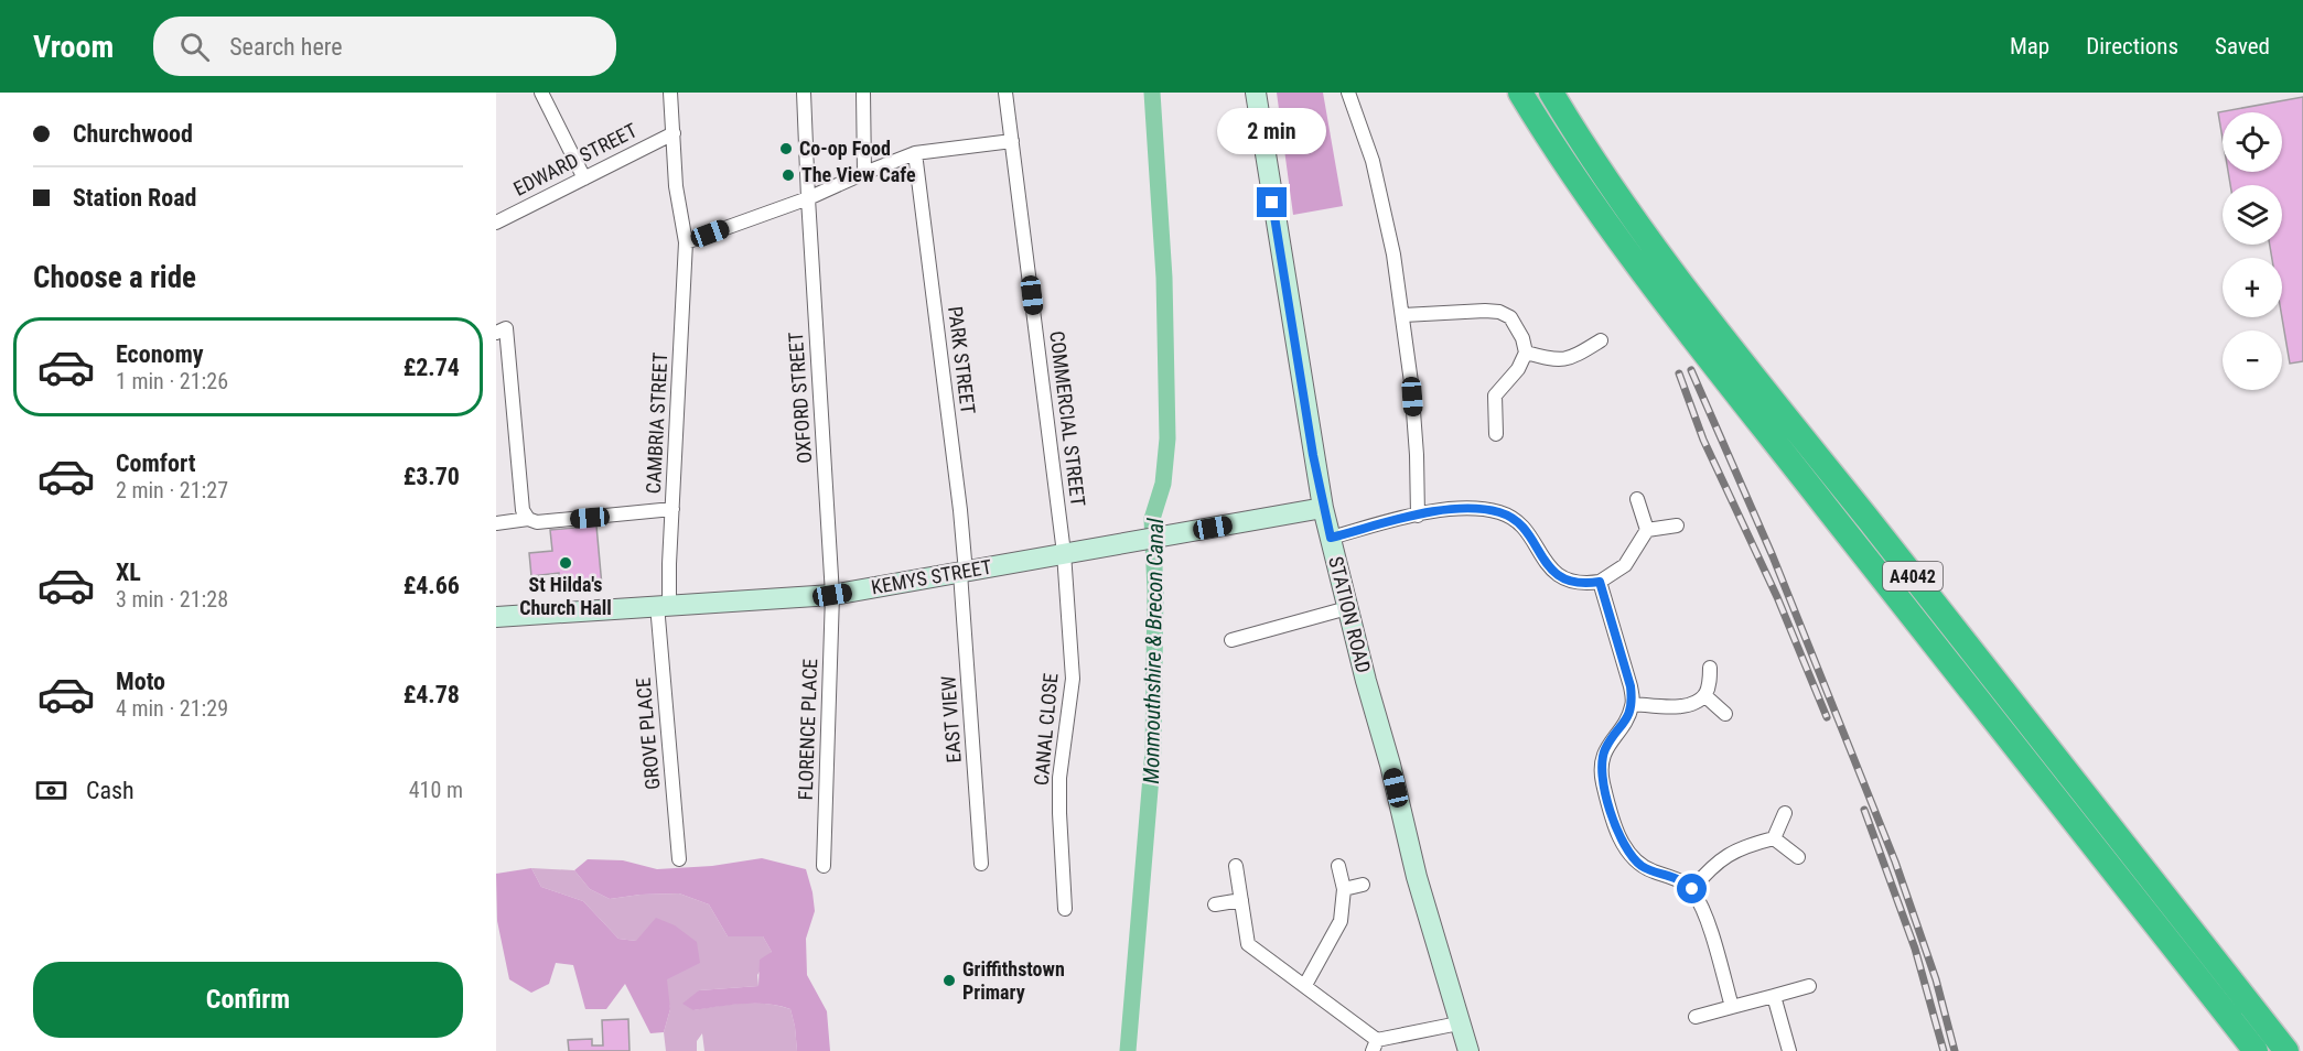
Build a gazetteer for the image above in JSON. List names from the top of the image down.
{
  "streets": {
    "highway": ["A4042"],
    "street": [
      "EDWARD STREET",
      "PARK STREET",
      "OXFORD STREET",
      "COMMERCIAL STREET",
      "CAMBRIA STREET",
      "KEMYS STREET",
      "STATION ROAD",
      "EAST VIEW",
      "FLORENCE PLACE",
      "CANAL CLOSE",
      "GROVE PLACE"
    ]
  },
  "crossings": [
    ["EDWARD STREET", "CAMBRIA STREET"],
    ["PARK STREET", "KEMYS STREET"],
    ["PARK STREET", "EAST VIEW"],
    ["OXFORD STREET", "KEMYS STREET"],
    ["OXFORD STREET", "FLORENCE PLACE"],
    ["COMMERCIAL STREET", "KEMYS STREET"],
    ["COMMERCIAL STREET", "CANAL CLOSE"],
    ["CAMBRIA STREET", "KEMYS STREET"],
    ["CAMBRIA STREET", "GROVE PLACE"],
    ["KEMYS STREET", "STATION ROAD"],
    ["KEMYS STREET", "EAST VIEW"],
    ["KEMYS STREET", "FLORENCE PLACE"],
    ["KEMYS STREET", "CANAL CLOSE"],
    ["KEMYS STREET", "GROVE PLACE"]
  ],
  "water": ["Monmouthshire & Brecon Canal"],
  "places": [
    "Co-op Food",
    "The View Cafe",
    "St Hilda's Church Hall",
    "Griffithstown Primary"
  ],
  "page": {
    "header": "Vroom",
    "search": "Search here",
    "nav": ["Map", "Directions", "Saved"],
    "banner": ["Churchwood", "Station Road"],
    "bubble": "2 min",
    "map_buttons": ["+", "−"],
    "heading": "Choose a ride",
    "list": [
      {
        "name": "Economy",
        "note": "1 min · 21:26",
        "value": "£2.74"
      },
      {
        "name": "Comfort",
        "note": "2 min · 21:27",
        "value": "£3.70"
      },
      {
        "name": "XL",
        "note": "3 min · 21:28",
        "value": "£4.66"
      },
      {
        "name": "Moto",
        "note": "4 min · 21:29",
        "value": "£4.78"
      }
    ],
    "pay": ["Cash", "410 m"],
    "buttons": "Confirm"
  }
}
